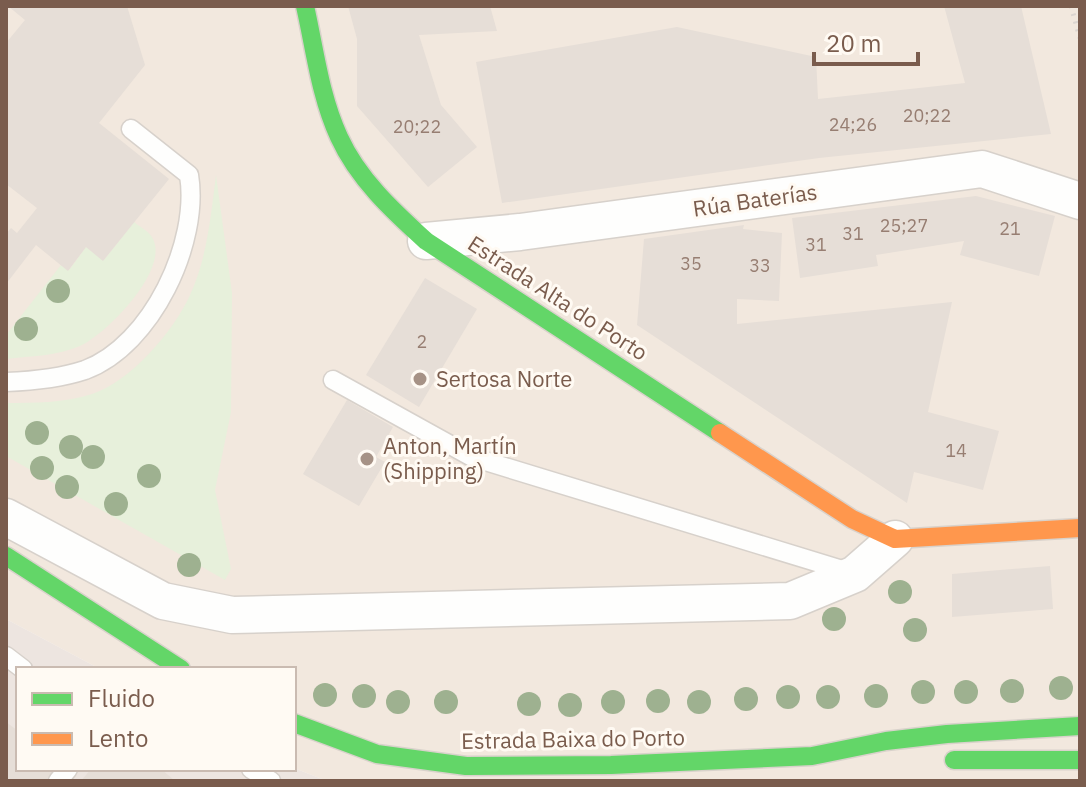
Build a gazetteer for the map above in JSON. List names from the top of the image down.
{
  "streets": {
    "main road": ["Estrada Alta do Porto", "Estrada Baixa do Porto"],
    "street": ["Rúa Baterías"]
  },
  "crossings": [
    ["Rúa Baterías", "Estrada Alta do Porto"]
  ],
  "places": ["Sertosa Norte", "Anton, Martín (Shipping)"],
  "house_numbers": [
    "20;22",
    "24;26",
    "20;22",
    "25;27",
    "21",
    "31",
    "31",
    "35",
    "33",
    "2",
    "14"
  ],
  "legend": ["Fluido", "Lento"],
  "scale_bar": "20 m"
}
